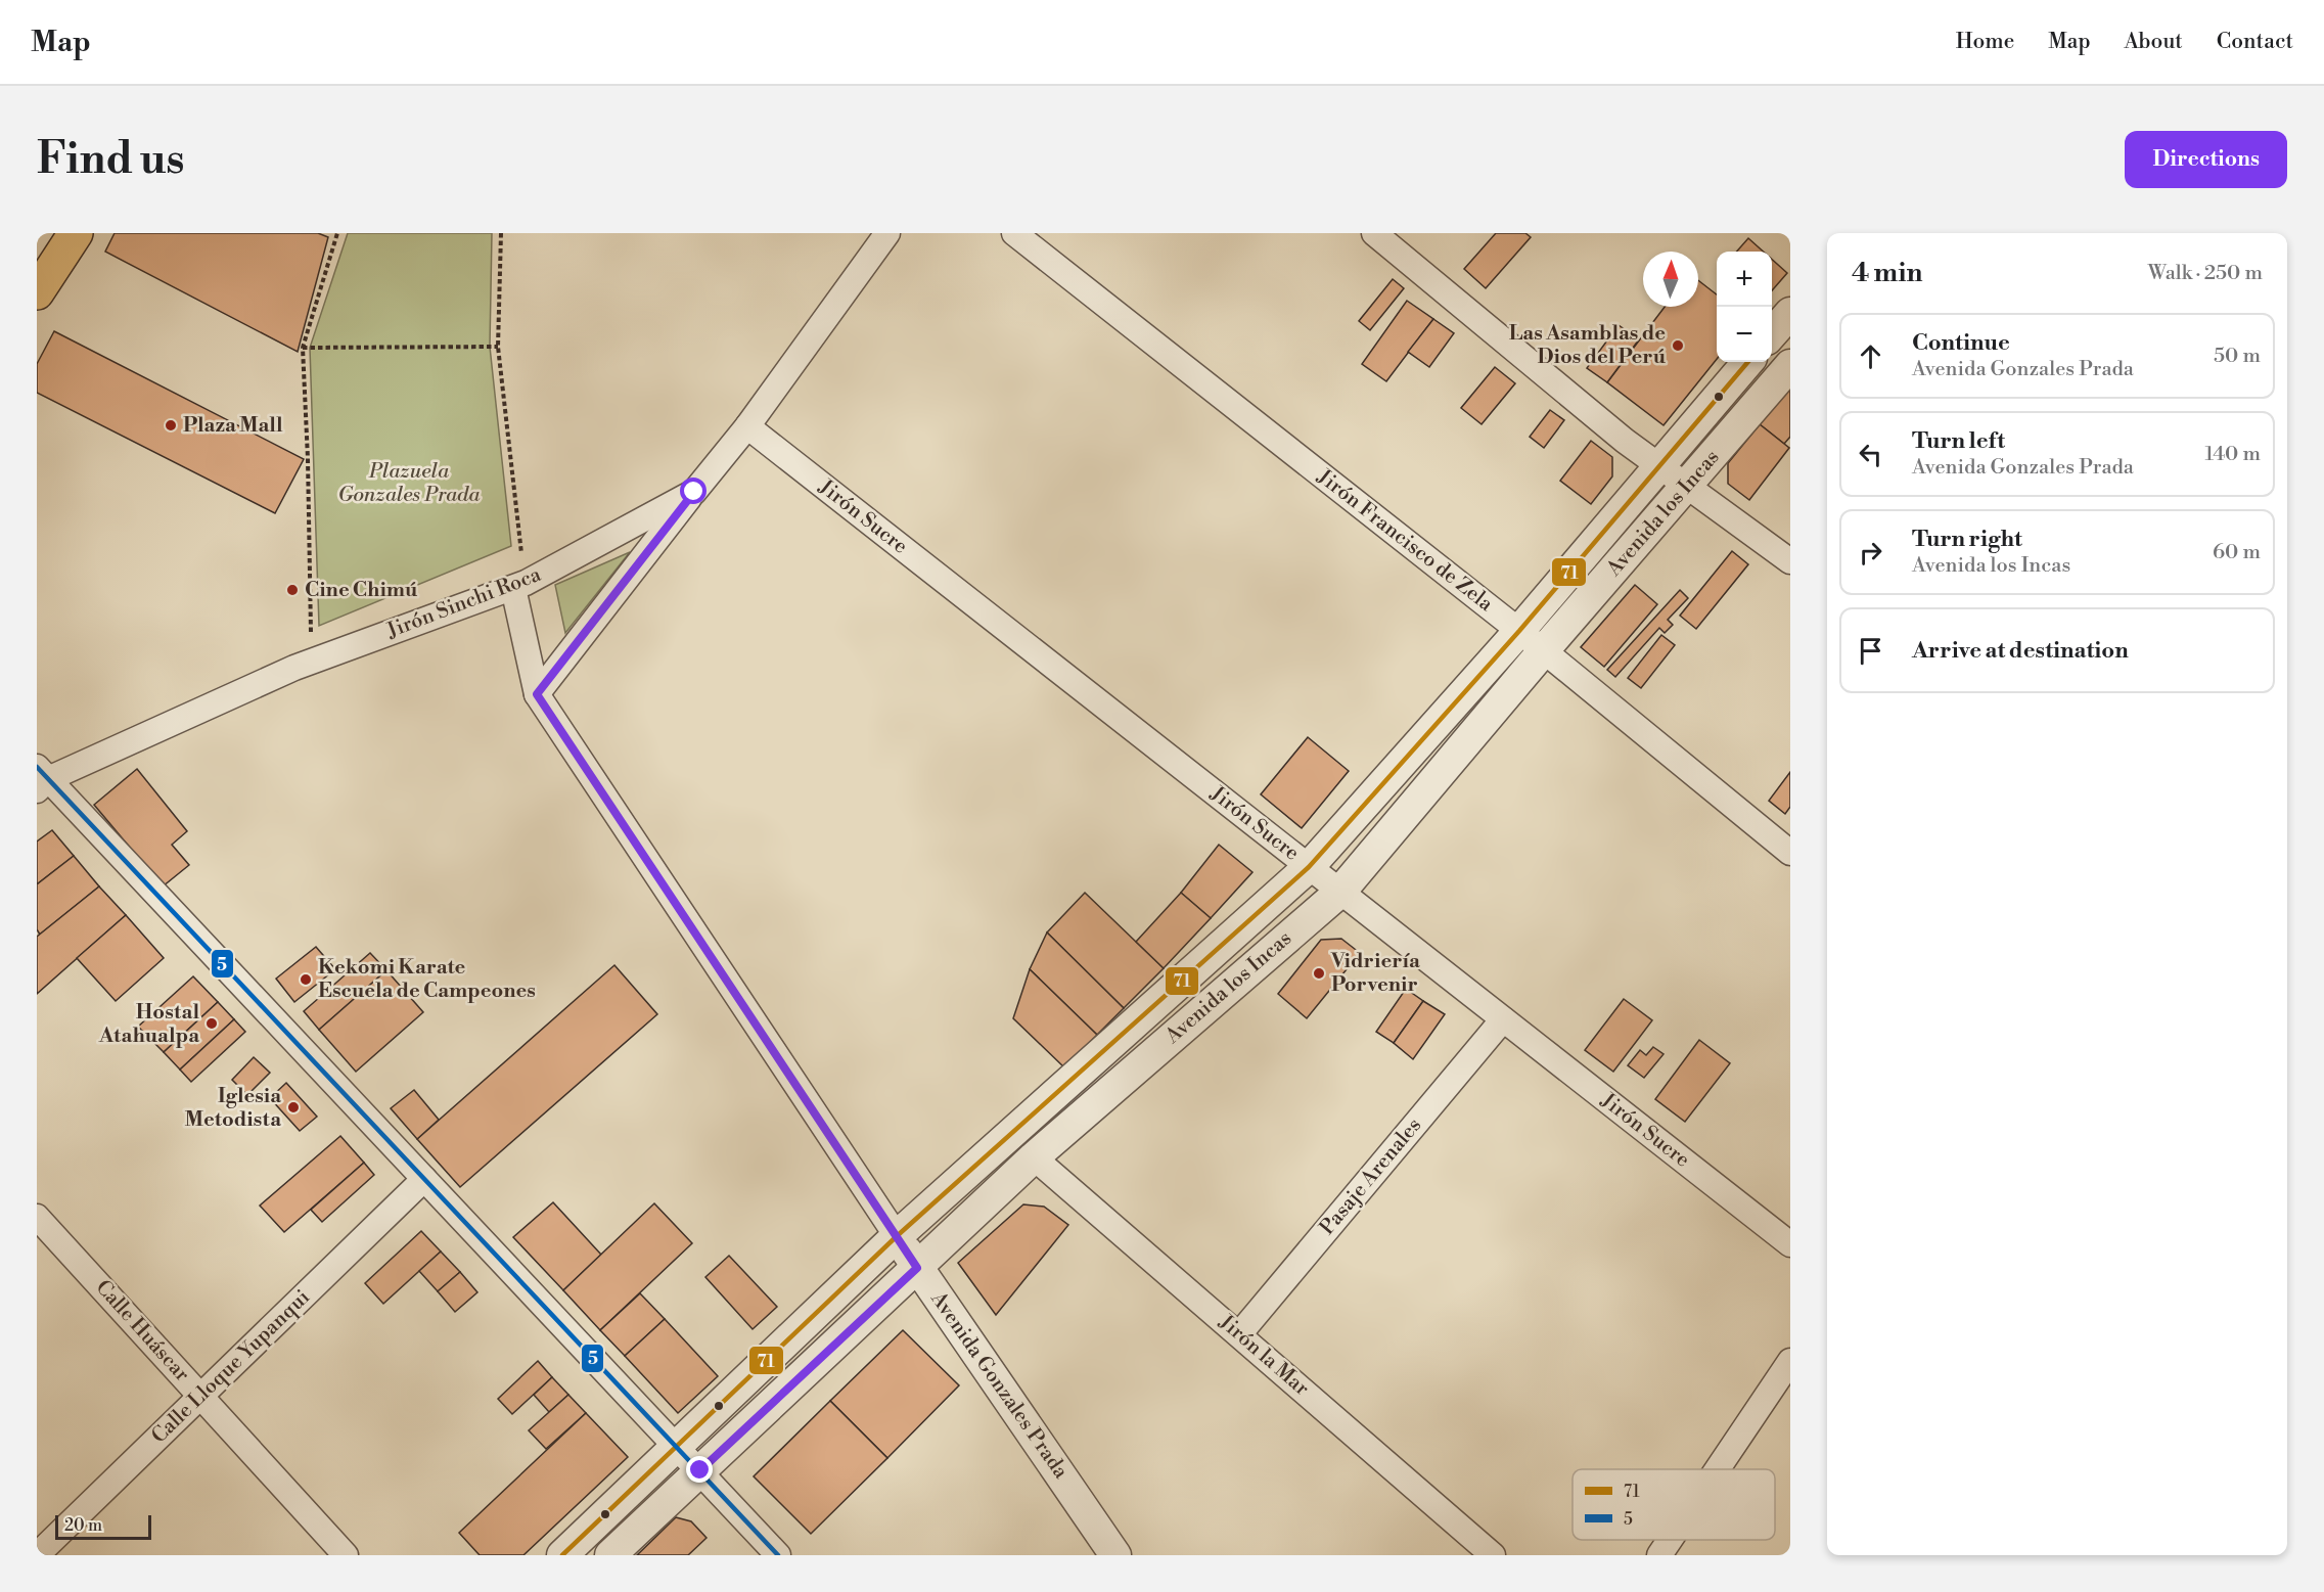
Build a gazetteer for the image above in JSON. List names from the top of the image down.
{
  "streets": {
    "street": [
      "Avenida los Incas",
      "Jirón Sucre",
      "Jirón Francisco de Zela",
      "Jirón Sinchi Roca",
      "Pasaje Arenales",
      "Calle Huáscar",
      "Jirón la Mar",
      "Calle Lloque Yupanqui",
      "Avenida Gonzales Prada"
    ]
  },
  "crossings": [
    ["Avenida los Incas", "Jirón Sucre"],
    ["Avenida los Incas", "Jirón Francisco de Zela"],
    ["Avenida los Incas", "Jirón la Mar"],
    ["Avenida los Incas", "Avenida Gonzales Prada"],
    ["Jirón Sucre", "Jirón Sinchi Roca"],
    ["Jirón Sucre", "Pasaje Arenales"],
    ["Jirón Sinchi Roca", "Avenida Gonzales Prada"],
    ["Pasaje Arenales", "Jirón la Mar"],
    ["Calle Huáscar", "Calle Lloque Yupanqui"]
  ],
  "parks": ["Plazuela Gonzales Prada"],
  "places": [
    "Las Asamblas de Dios del Perú",
    "Plaza Mall",
    "Cine Chimú",
    "Vidriería Porvenir",
    "Kekomi Karate Escuela de Campeones",
    "Hostal Atahualpa",
    "Iglesia Metodista"
  ],
  "lines": ["transit line 71", "transit line 5"],
  "legend": ["71", "5"],
  "scale_bar": "20 m",
  "north": "top",
  "page": {
    "header": "Map",
    "nav": [
      "Home",
      "Map",
      "About",
      "Contact"
    ],
    "buttons": "Directions",
    "title": "Find us",
    "heading": ["4 min", "Walk · 250 m"],
    "map_buttons": ["+", "−"],
    "list": [
      ["Continue", "Avenida Gonzales Prada", "50 m"],
      ["Turn left", "Avenida Gonzales Prada", "140 m"],
      ["Turn right", "Avenida los Incas", "60 m"],
      "Arrive at destination"
    ],
    "scale": "20 m"
  }
}
